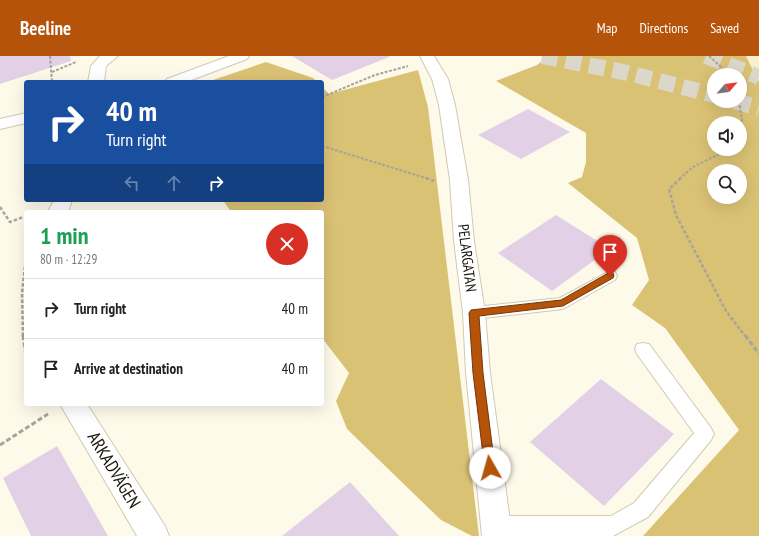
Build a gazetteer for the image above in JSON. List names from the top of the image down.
{
  "streets": {
    "street": ["PELARGATAN", "ARKADVÄGEN"]
  },
  "north": "top right",
  "page": {
    "header": "Beeline",
    "nav": ["Map", "Directions", "Saved"],
    "turn": ["40 m", "Turn right"],
    "heading": ["1 min", "80 m · 12:29"],
    "list": [
      {
        "name": "Turn right",
        "value": "40 m"
      },
      {
        "name": "Arrive at destination",
        "value": "40 m"
      }
    ]
  }
}
